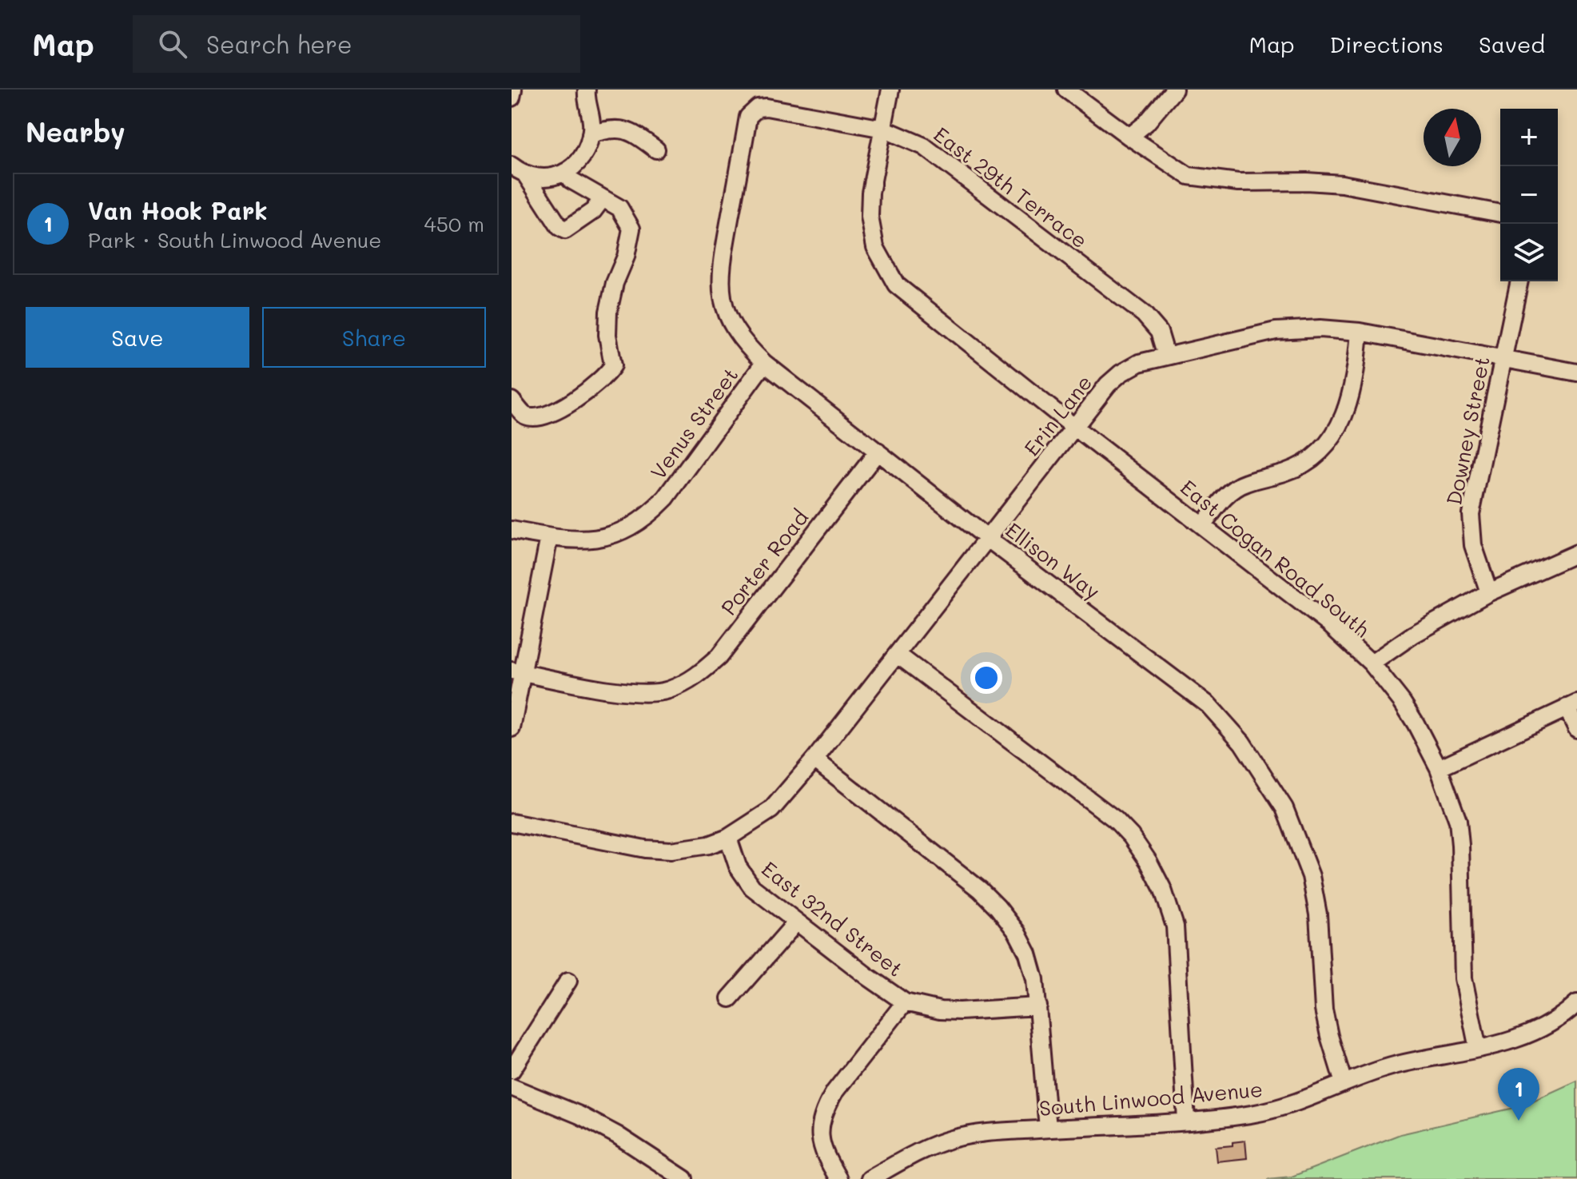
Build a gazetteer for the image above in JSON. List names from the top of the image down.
{
  "streets": {
    "street": [
      "East 29th Terrace",
      "Erin Lane",
      "Venus Street",
      "Downey Street",
      "East Cogan Road South",
      "Ellison Way",
      "Porter Road",
      "East 32nd Street",
      "South Linwood Avenue"
    ]
  },
  "crossings": [
    ["East 29th Terrace", "Erin Lane"],
    ["East 29th Terrace", "East Cogan Road South"],
    ["East 29th Terrace", "Ellison Way"],
    ["Erin Lane", "Downey Street"],
    ["Erin Lane", "East Cogan Road South"],
    ["Erin Lane", "Ellison Way"],
    ["Erin Lane", "East 32nd Street"],
    ["Venus Street", "Ellison Way"],
    ["East Cogan Road South", "South Linwood Avenue"],
    ["Ellison Way", "Porter Road"],
    ["Ellison Way", "South Linwood Avenue"]
  ],
  "north": "top",
  "page": {
    "header": "Map",
    "search": "Search here",
    "nav": ["Map", "Directions", "Saved"],
    "heading": "Nearby",
    "map_buttons": ["+", "−"],
    "list": [
      {
        "mark": "1",
        "name": "Van Hook Park",
        "note": "Park · South Linwood Avenue",
        "value": "450 m"
      }
    ],
    "buttons": ["Save", "Share"],
    "pins": "1"
  }
}
